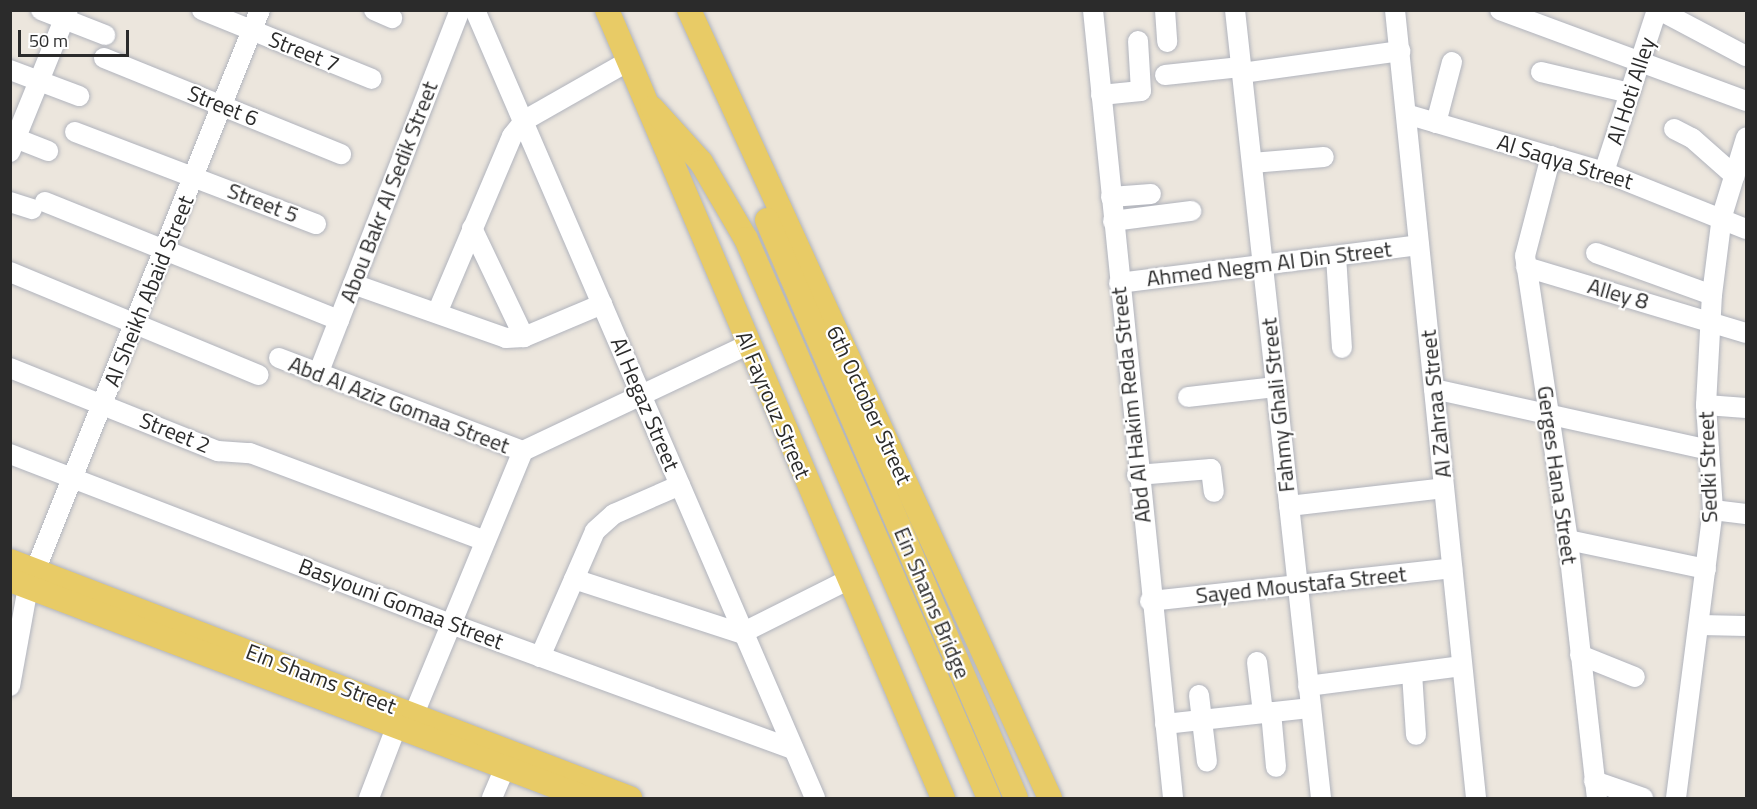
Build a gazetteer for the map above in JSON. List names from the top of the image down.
{
  "streets": {
    "main road": [
      "Al Fayrouz Street",
      "6th October Street",
      "Ein Shams Bridge",
      "Ein Shams Street"
    ],
    "street": [
      "Street 7",
      "Al Hoti Alley",
      "Street 6",
      "Al Saqya Street",
      "Abou Bakr Al Sedik Street",
      "Street 5",
      "Ahmed Negm Al Din Street",
      "Al Sheikh Abaid Street",
      "Alley 8",
      "Al Hegaz Street",
      "Al Zahraa Street",
      "Abd Al Aziz Gomaa Street",
      "Abd Al Hakim Reda Street",
      "Fahmy Ghali Street",
      "Street 2",
      "Sedki Street",
      "Gerges Hana Street",
      "Sayed Moustafa Street",
      "Basyouni Gomaa Street"
    ]
  },
  "crossings": [
    ["Street 7", "Al Sheikh Abaid Street"],
    ["Al Hoti Alley", "Al Saqya Street"],
    ["Street 6", "Al Sheikh Abaid Street"],
    ["Al Saqya Street", "Al Zahraa Street"],
    ["Al Saqya Street", "Sedki Street"],
    ["Al Saqya Street", "Gerges Hana Street"],
    ["Abou Bakr Al Sedik Street", "Abd Al Aziz Gomaa Street"],
    ["Street 5", "Al Sheikh Abaid Street"],
    ["Ahmed Negm Al Din Street", "Al Zahraa Street"],
    ["Ahmed Negm Al Din Street", "Abd Al Hakim Reda Street"],
    ["Ahmed Negm Al Din Street", "Fahmy Ghali Street"],
    ["Al Sheikh Abaid Street", "Street 2"],
    ["Al Sheikh Abaid Street", "Basyouni Gomaa Street"],
    ["Al Sheikh Abaid Street", "Ein Shams Street"],
    ["Alley 8", "Sedki Street"],
    ["Alley 8", "Gerges Hana Street"],
    ["Al Hegaz Street", "Abd Al Aziz Gomaa Street"],
    ["Al Hegaz Street", "Basyouni Gomaa Street"],
    ["Al Zahraa Street", "Sayed Moustafa Street"],
    ["Abd Al Aziz Gomaa Street", "Al Fayrouz Street"],
    ["Al Fayrouz Street", "Ein Shams Bridge"],
    ["6th October Street", "Ein Shams Bridge"],
    ["Abd Al Hakim Reda Street", "Sayed Moustafa Street"],
    ["Fahmy Ghali Street", "Sayed Moustafa Street"]
  ],
  "scale_bar": "50 m"
}
